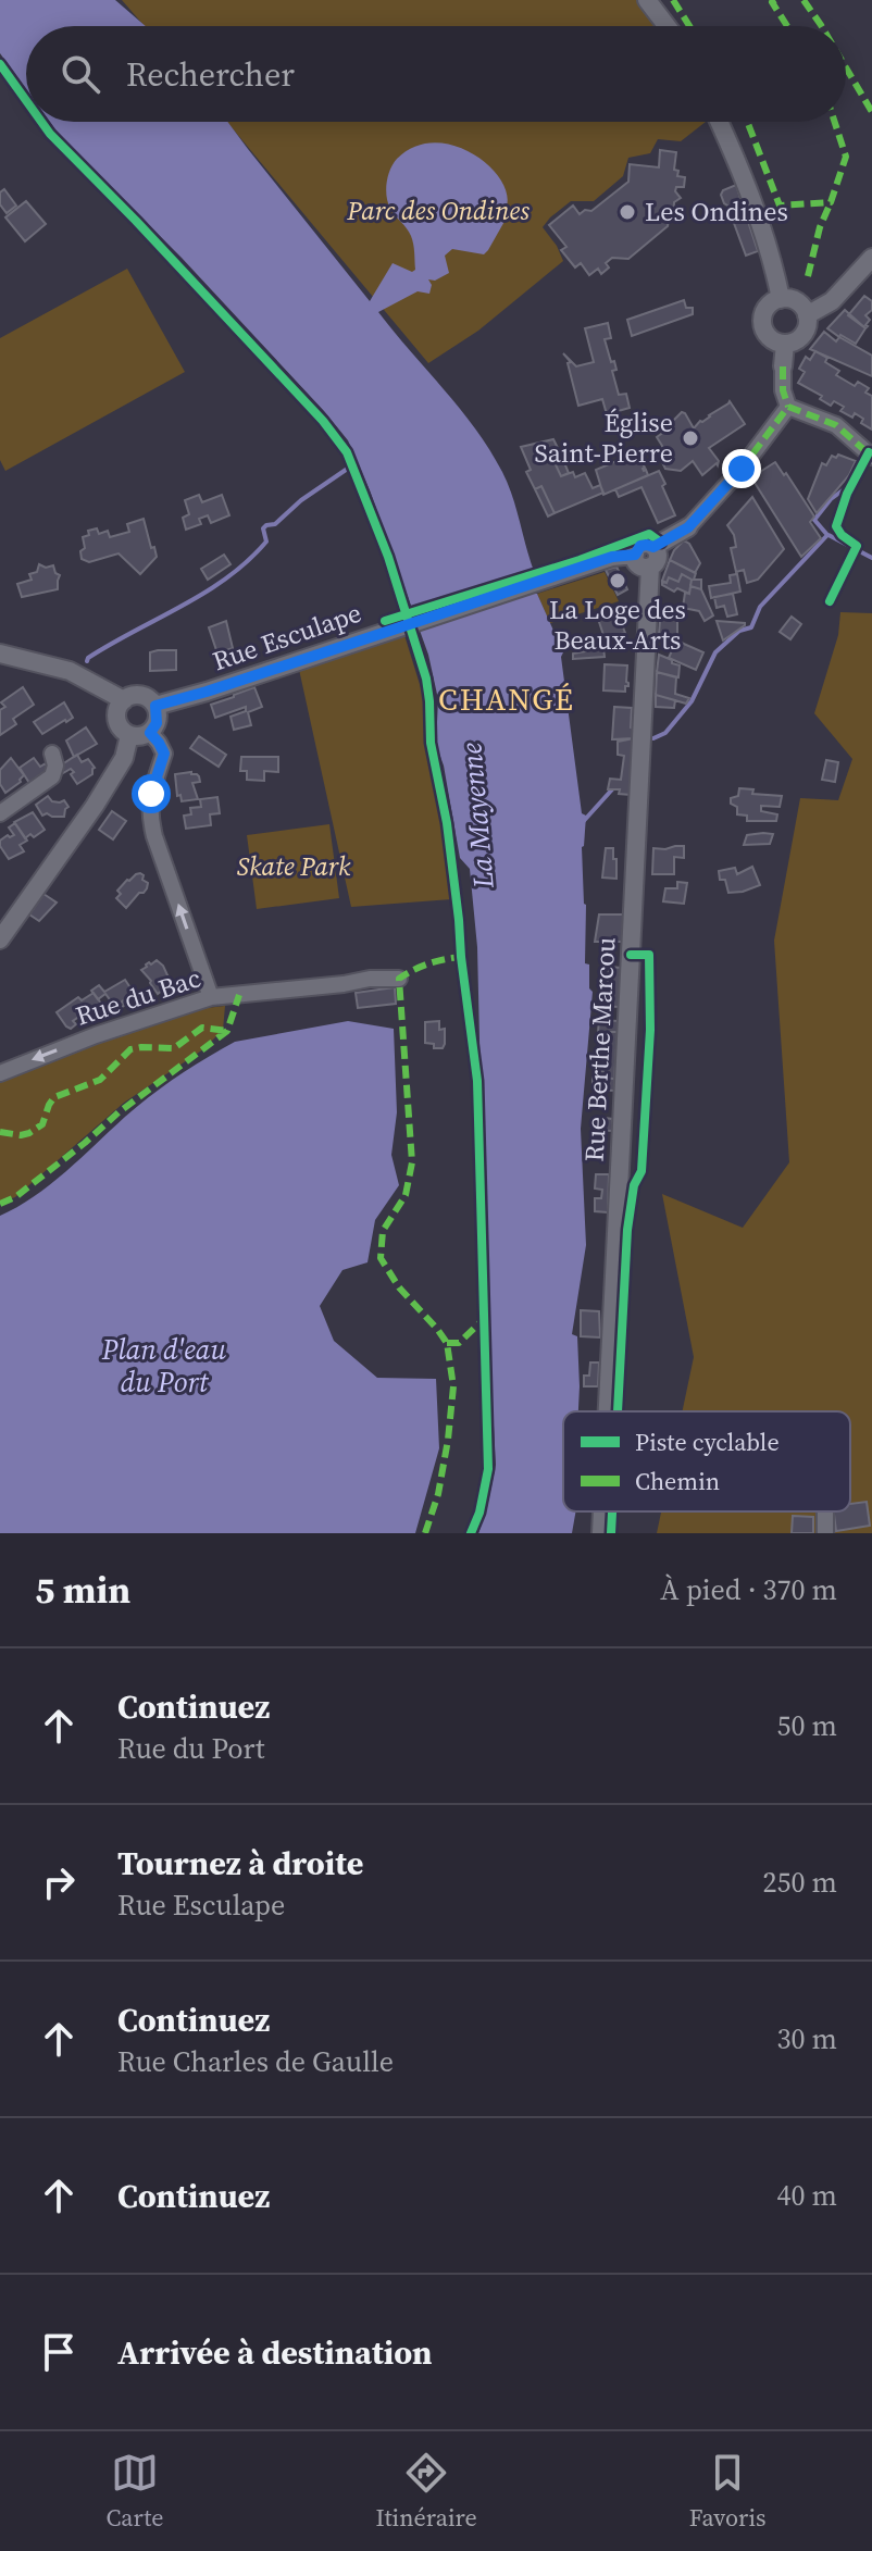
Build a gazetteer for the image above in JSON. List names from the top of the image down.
{
  "streets": {
    "street": ["Rue Esculape", "Rue du Bac", "Rue Berthe Marcou"]
  },
  "crossings": [
    ["Rue Esculape", "Rue Berthe Marcou"]
  ],
  "one_way": ["Rue du Bac"],
  "districts": ["CHANGÉ"],
  "water": ["La Mayenne", "Plan d'eau du Port"],
  "parks": ["Parc des Ondines", "Skate Park"],
  "places": ["Les Ondines", "Église Saint-Pierre", "La Loge des Beaux-Arts"],
  "legend": ["Piste cyclable", "Chemin"],
  "page": {
    "search": "Rechercher",
    "heading": ["5 min", "À pied · 370 m"],
    "list": [
      ["Continuez", "Rue du Port", "50 m"],
      ["Tournez à droite", "Rue Esculape", "250 m"],
      ["Continuez", "Rue Charles de Gaulle", "30 m"],
      ["Continuez", "40 m"],
      "Arrivée à destination"
    ],
    "nav": ["Carte", "Itinéraire", "Favoris"]
  }
}
